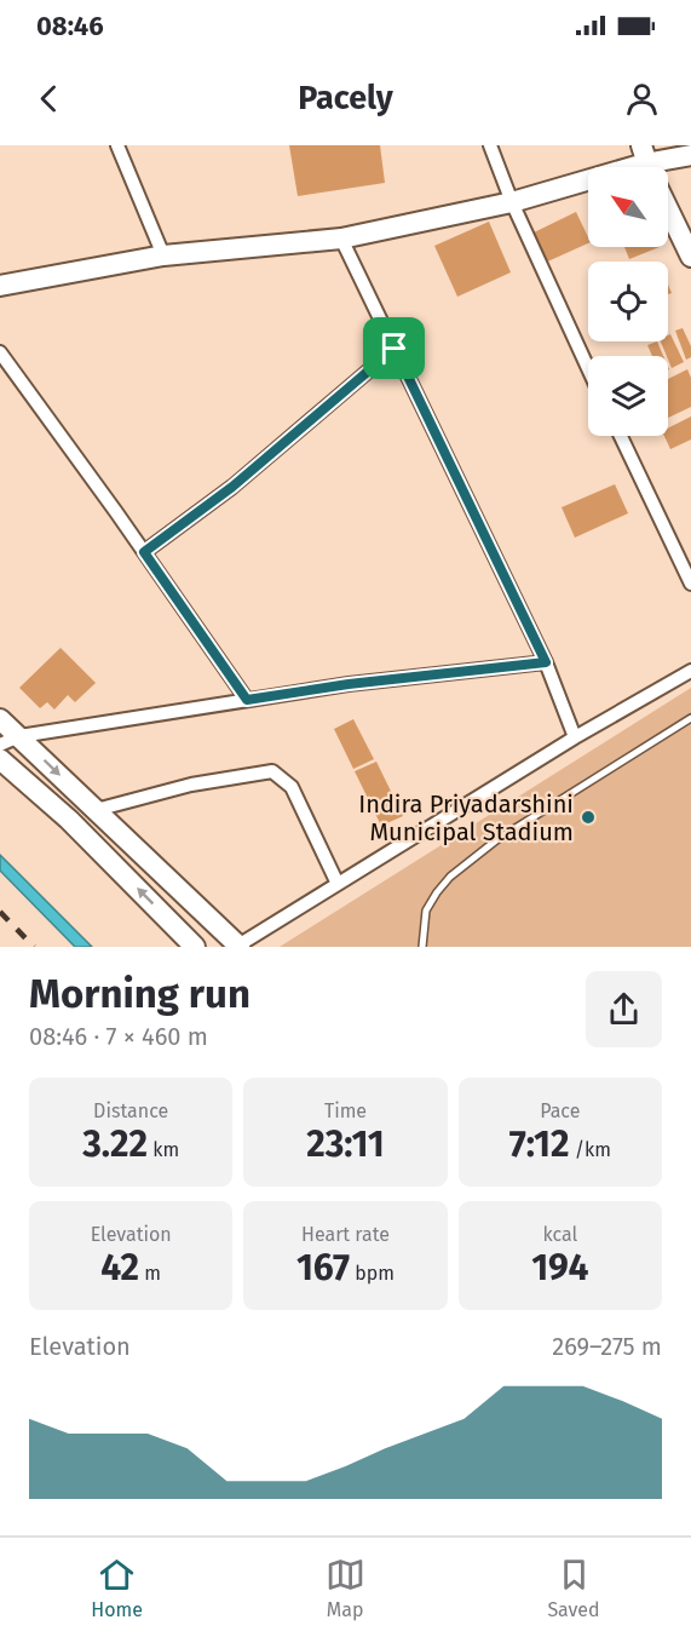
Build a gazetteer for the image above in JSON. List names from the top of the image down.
{
  "places": ["Indira Priyadarshini Municipal Stadium"],
  "north": "top left",
  "page": {
    "status": "08:46",
    "header": "Pacely",
    "heading": ["Morning run", "08:46 · 7 × 460 m"],
    "stats": [
      ["Distance", "3.22 km"],
      ["Time", "23:11"],
      ["Pace", "7:12 /km"],
      ["Elevation", "42 m"],
      ["Heart rate", "167 bpm"],
      ["kcal", "194"]
    ],
    "chart": ["Elevation", "269–275 m"],
    "tabs": ["Home", "Map", "Saved"]
  }
}
